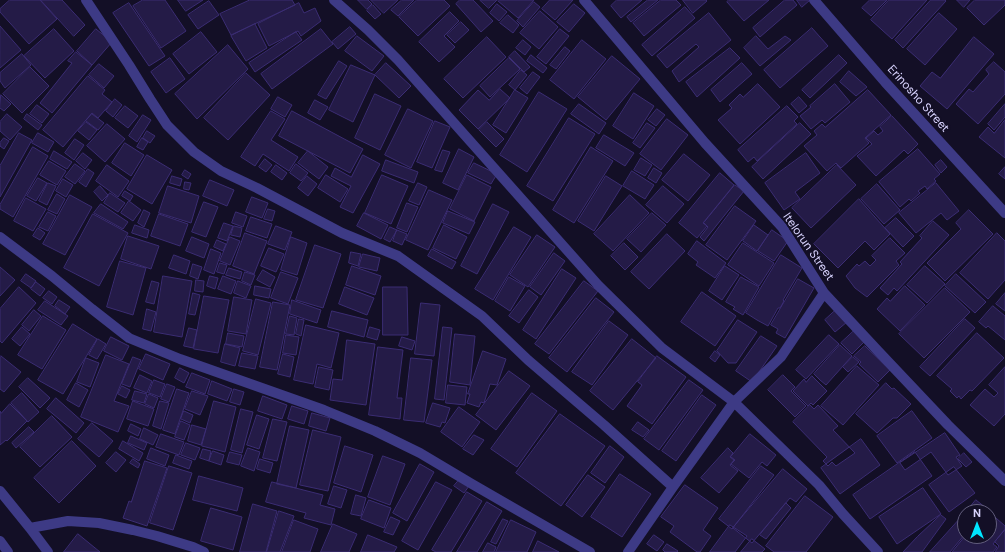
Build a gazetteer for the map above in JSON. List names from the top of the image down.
{
  "streets": {
    "street": ["Erinosho Street", "Itelorun Street"]
  },
  "north": "top"
}
